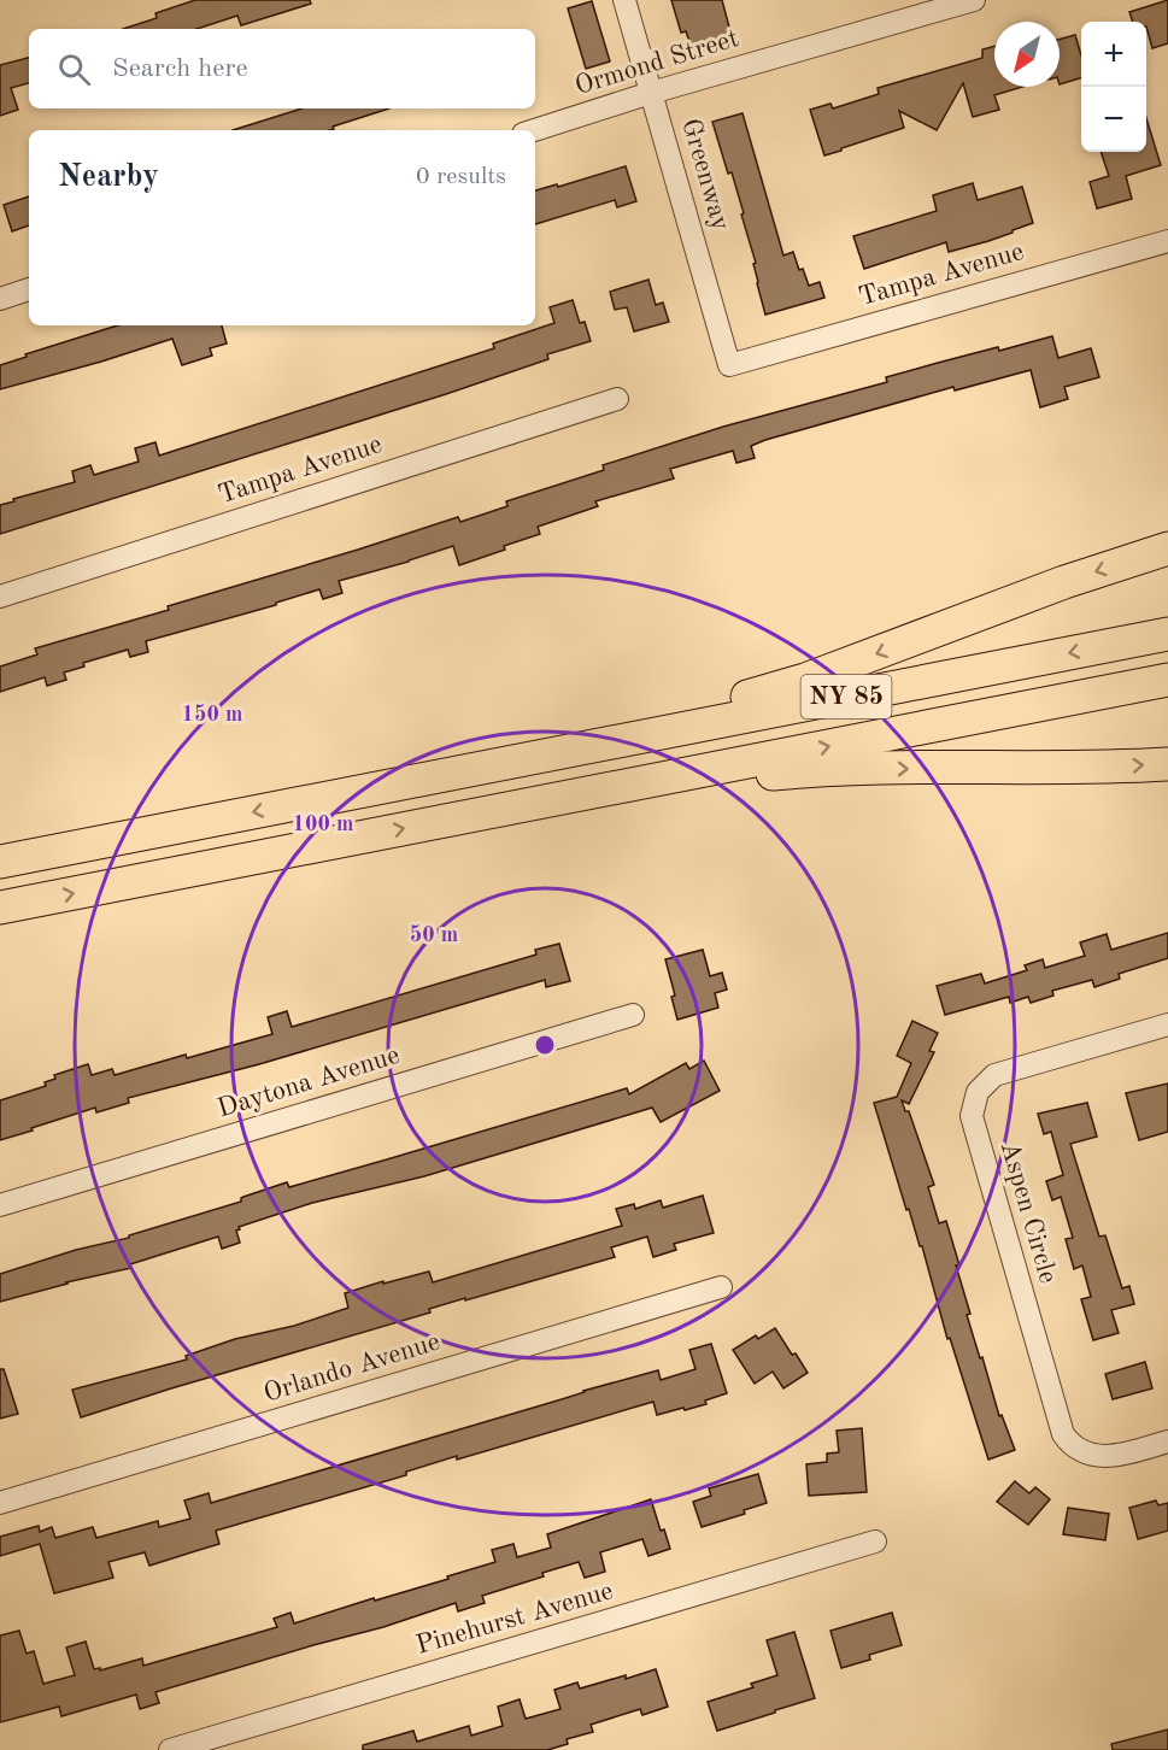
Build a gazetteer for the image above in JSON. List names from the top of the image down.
{
  "streets": {
    "highway": ["NY 85"],
    "street": [
      "Ormond Street",
      "Greenway",
      "Tampa Avenue",
      "Daytona Avenue",
      "Aspen Circle",
      "Orlando Avenue",
      "Pinehurst Avenue"
    ]
  },
  "crossings": [
    ["Ormond Street", "Greenway"],
    ["Greenway", "Tampa Avenue"]
  ],
  "north": "bottom left",
  "page": {
    "map_buttons": ["+", "−"],
    "search": "Search here",
    "heading": ["Nearby", "0 results"]
  },
  "rings": ["150 m", "100 m", "50 m"]
}
